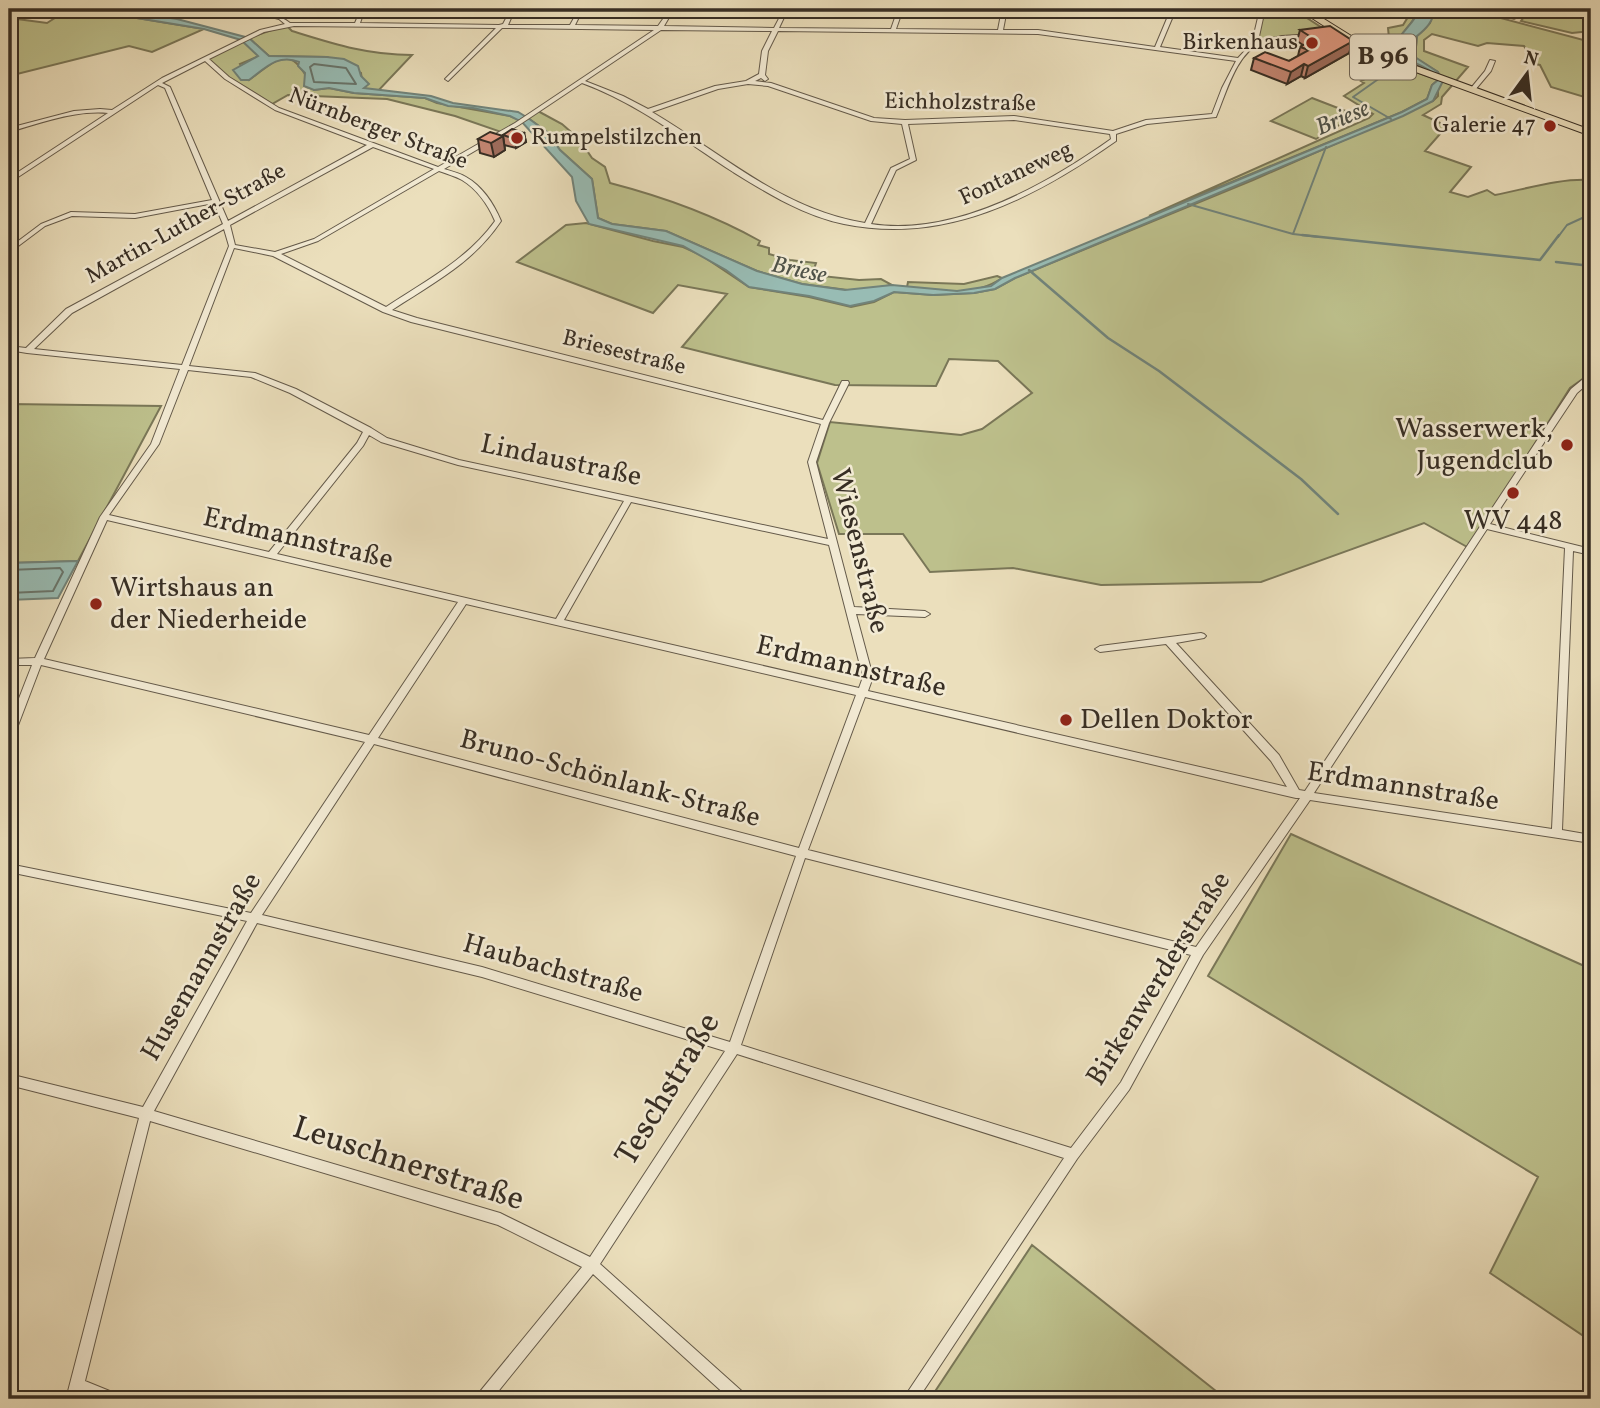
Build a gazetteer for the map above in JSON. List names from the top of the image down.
{
  "streets": {
    "main road": ["B 96"],
    "street": [
      "Eichholzstraße",
      "Nürnberger Straße",
      "Fontaneweg",
      "Martin-Luther-Straße",
      "Briesestraße",
      "Lindaustraße",
      "Erdmannstraße",
      "Wiesenstraße",
      "Bruno-Schönlank-Straße",
      "Husemannstraße",
      "Haubachstraße",
      "Birkenwerderstraße",
      "Teschstraße",
      "Leuschnerstraße"
    ]
  },
  "crossings": [
    ["Eichholzstraße", "Fontaneweg"],
    ["Nürnberger Straße", "Martin-Luther-Straße"],
    ["Nürnberger Straße", "Briesestraße"],
    ["Martin-Luther-Straße", "Lindaustraße"],
    ["Briesestraße", "Wiesenstraße"],
    ["Lindaustraße", "Wiesenstraße"],
    ["Erdmannstraße", "Wiesenstraße"],
    ["Erdmannstraße", "Husemannstraße"],
    ["Erdmannstraße", "Birkenwerderstraße"],
    ["Erdmannstraße", "Teschstraße"],
    ["Wiesenstraße", "Teschstraße"],
    ["Bruno-Schönlank-Straße", "Husemannstraße"],
    ["Bruno-Schönlank-Straße", "Birkenwerderstraße"],
    ["Bruno-Schönlank-Straße", "Teschstraße"],
    ["Husemannstraße", "Haubachstraße"],
    ["Husemannstraße", "Leuschnerstraße"],
    ["Haubachstraße", "Birkenwerderstraße"],
    ["Haubachstraße", "Teschstraße"],
    ["Teschstraße", "Leuschnerstraße"]
  ],
  "water": ["Briese"],
  "places": [
    "Birkenhaus",
    "Galerie 47",
    "Rumpelstilzchen",
    "Wasserwerk, Jugendclub",
    "WV 448",
    "Wirtshaus an der Niederheide",
    "Dellen Doktor"
  ],
  "north": "top"
}
